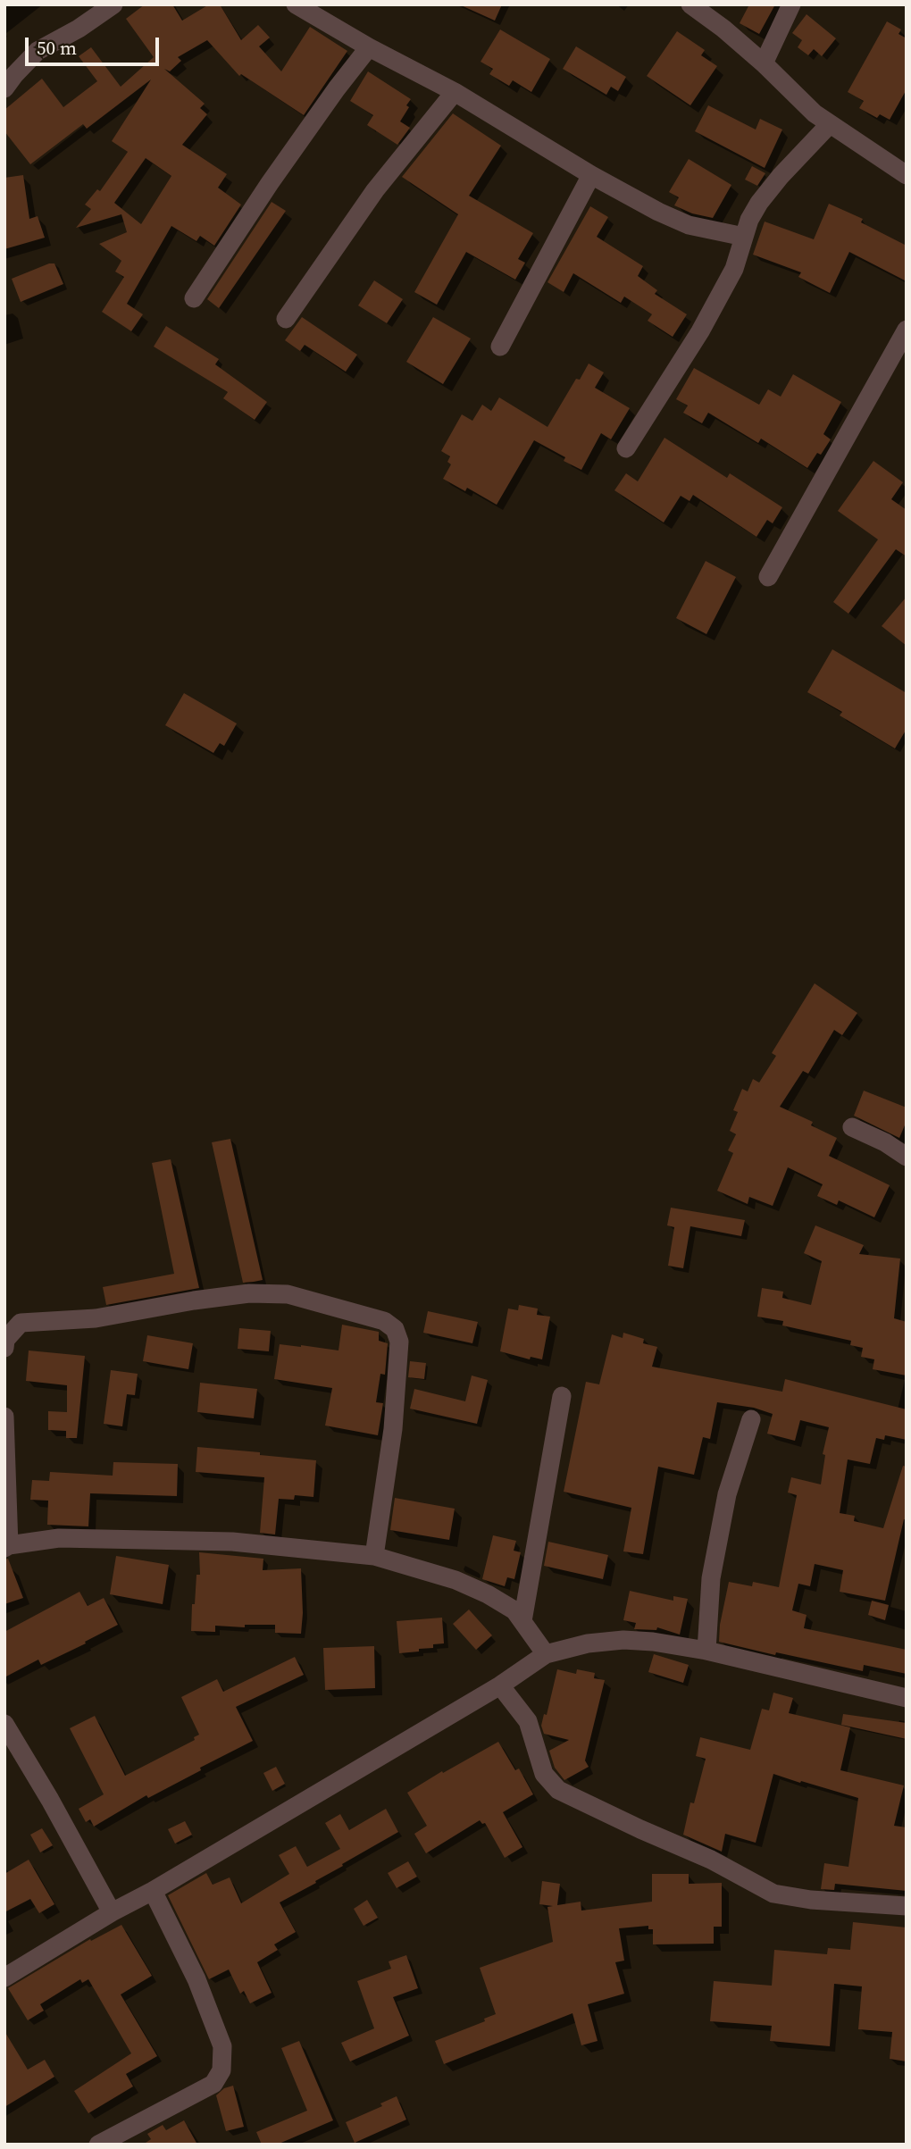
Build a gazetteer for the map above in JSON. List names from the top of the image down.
{
  "scale_bar": "50 m"
}
